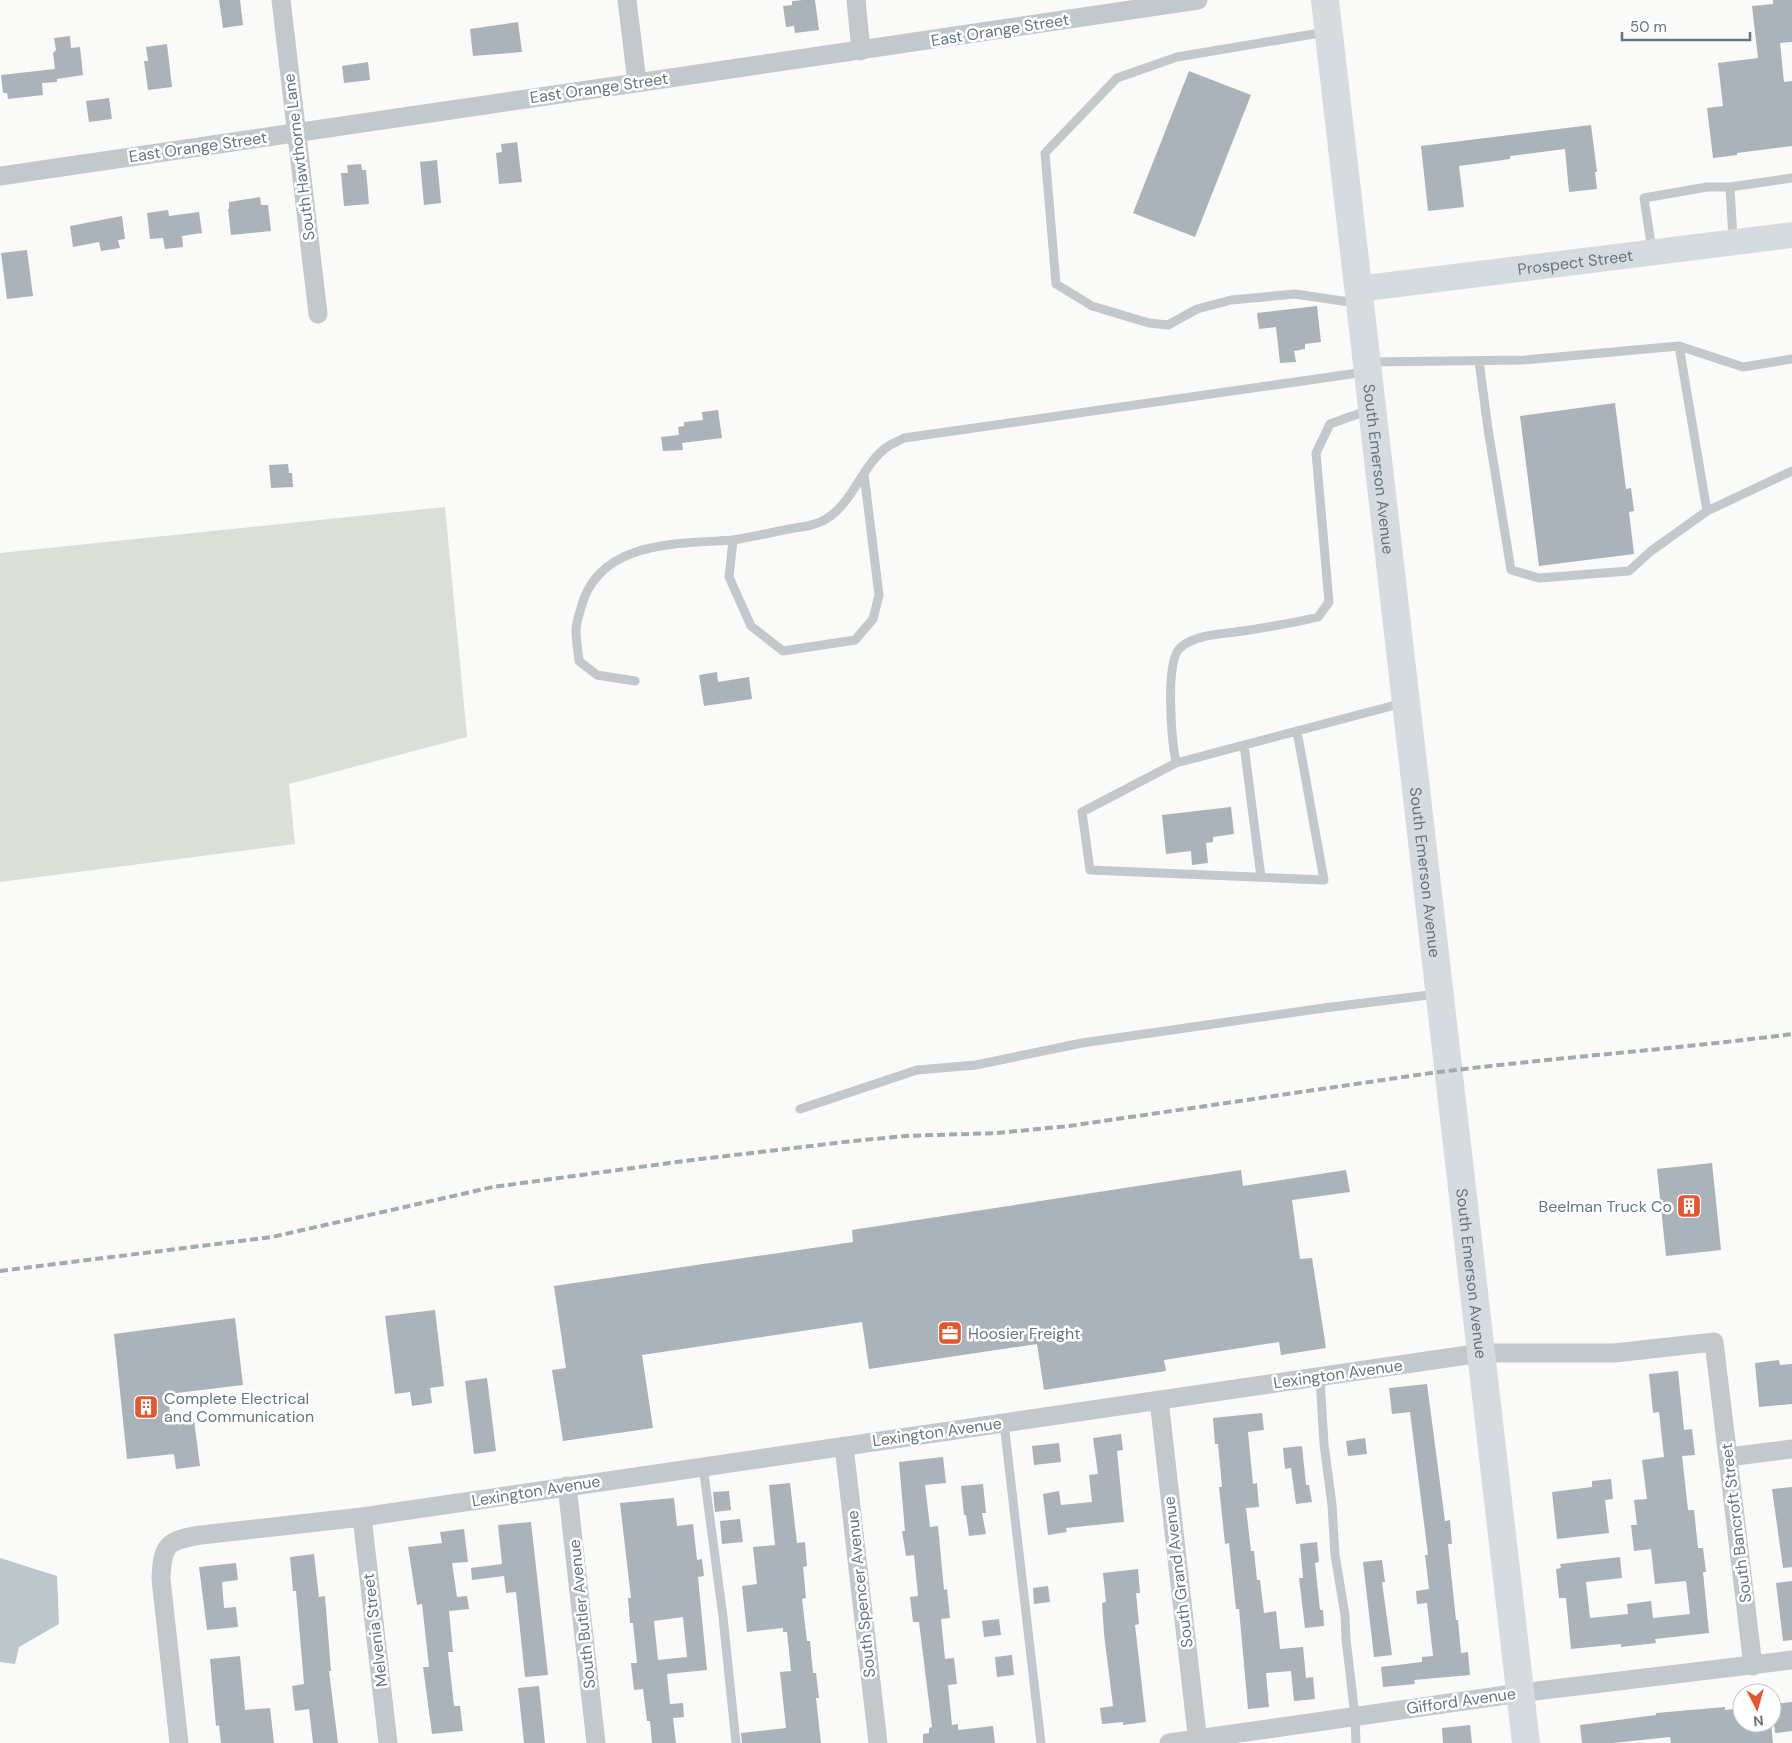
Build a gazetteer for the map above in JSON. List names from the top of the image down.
{
  "streets": {
    "main road": ["Prospect Street", "South Emerson Avenue"],
    "street": [
      "East Orange Street",
      "South Hawthorne Lane",
      "Lexington Avenue",
      "South Bancroft Street",
      "South Grand Avenue",
      "South Spencer Avenue",
      "South Butler Avenue",
      "Melvenia Street",
      "Gifford Avenue"
    ]
  },
  "crossings": [
    ["East Orange Street", "South Hawthorne Lane"],
    ["Prospect Street", "South Emerson Avenue"],
    ["South Emerson Avenue", "Lexington Avenue"],
    ["South Emerson Avenue", "Gifford Avenue"],
    ["Lexington Avenue", "South Bancroft Street"],
    ["Lexington Avenue", "South Grand Avenue"],
    ["Lexington Avenue", "South Spencer Avenue"],
    ["Lexington Avenue", "South Butler Avenue"],
    ["Lexington Avenue", "Melvenia Street"],
    ["South Bancroft Street", "Gifford Avenue"],
    ["South Grand Avenue", "Gifford Avenue"]
  ],
  "places": {
    "building": ["Beelman Truck Co", "Complete Electrical and Communication"],
    "office": ["Hoosier Freight"]
  },
  "scale_bar": "50 m",
  "north": "bottom"
}
